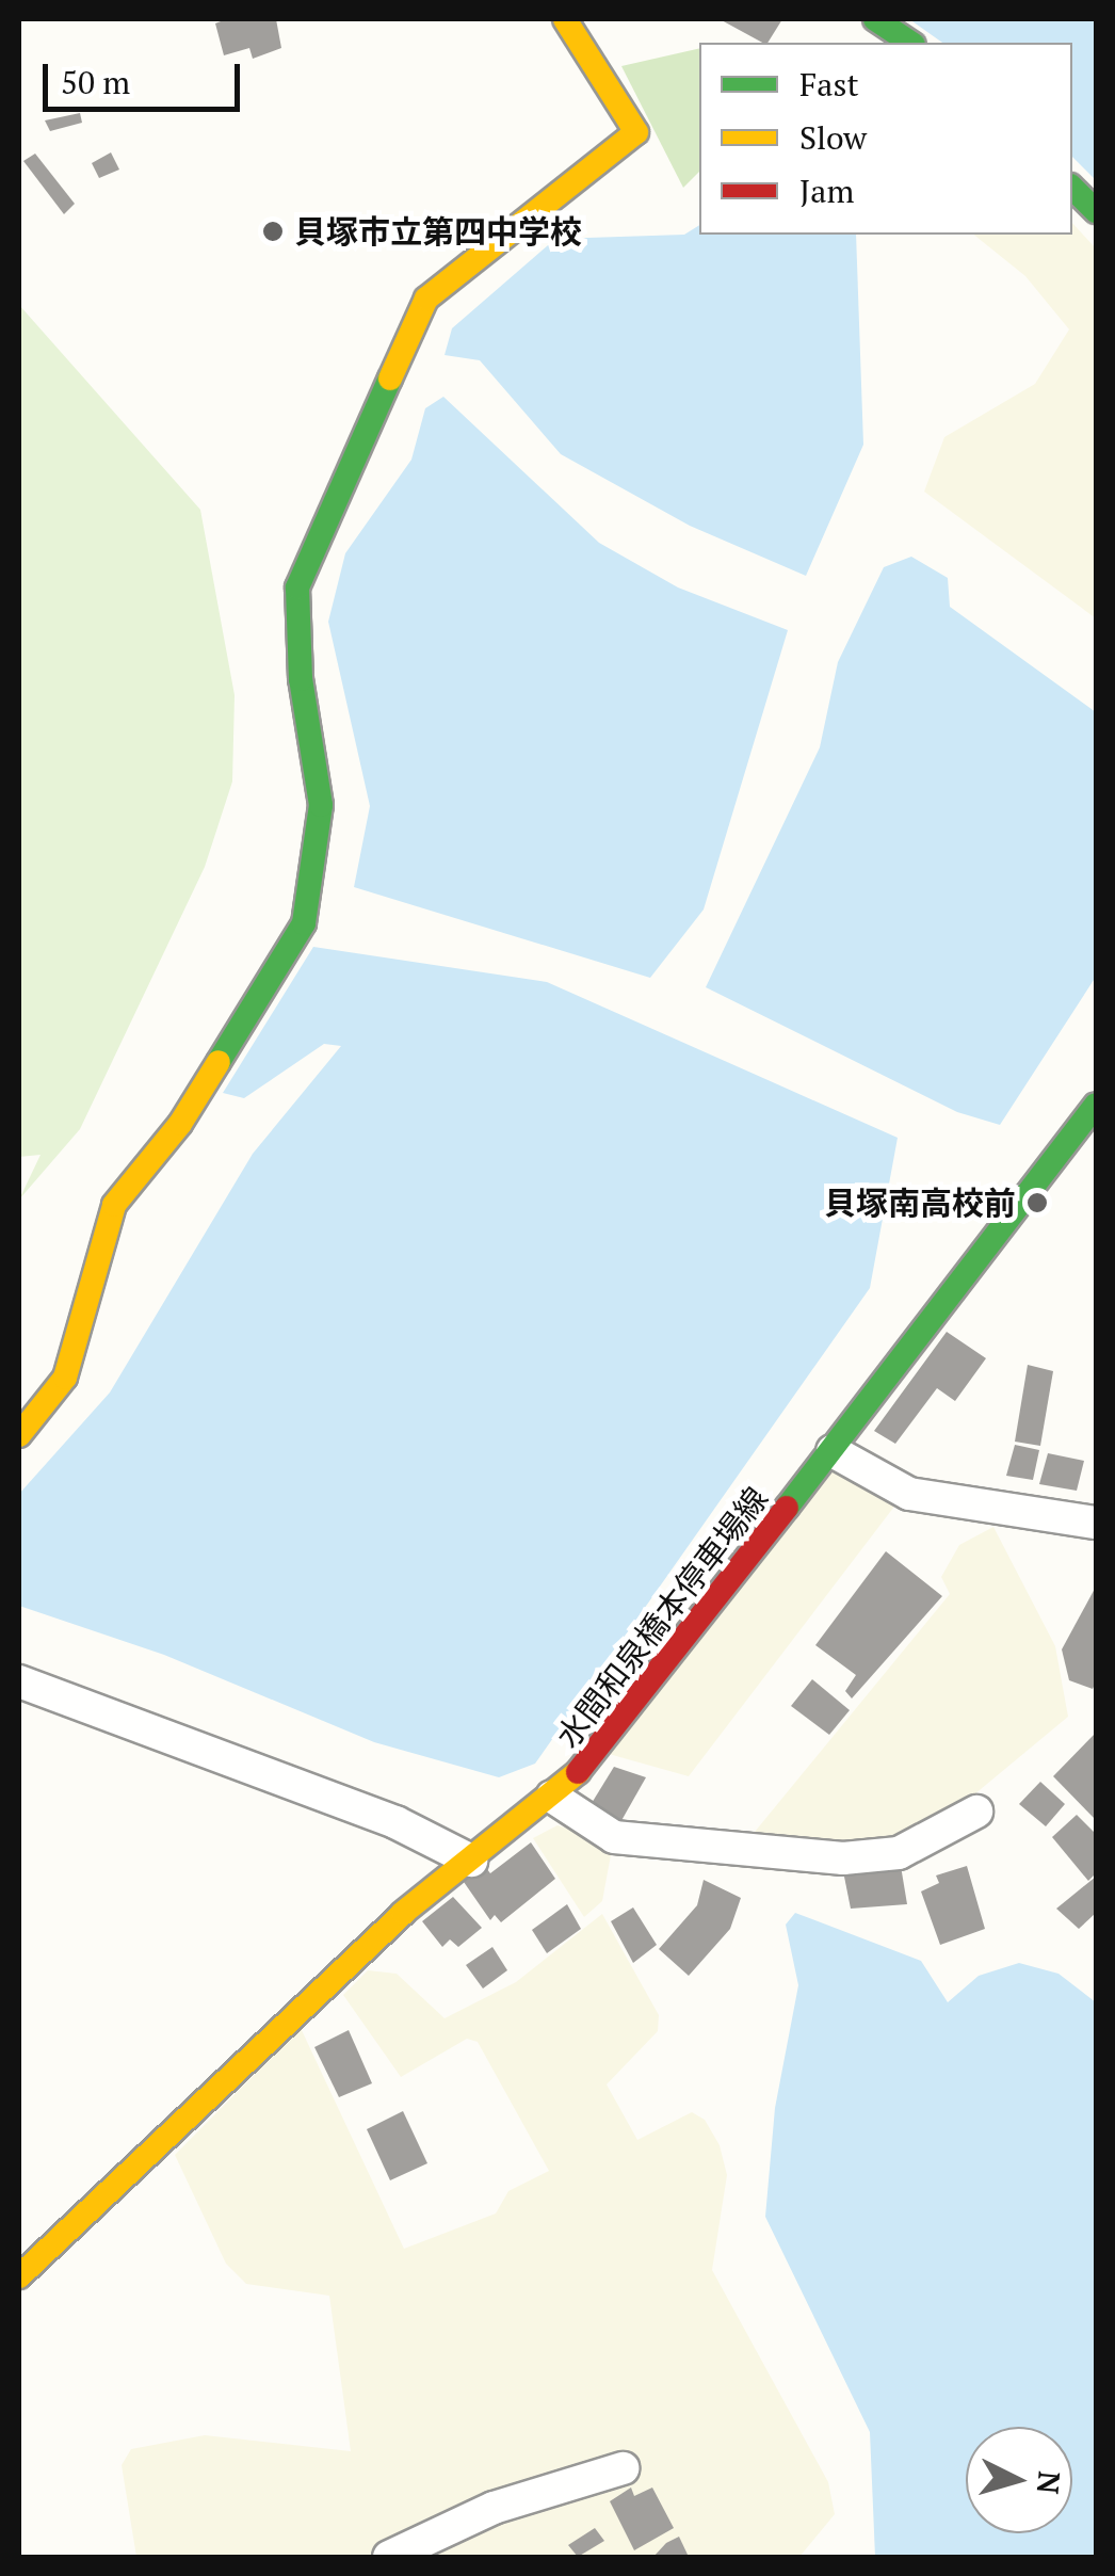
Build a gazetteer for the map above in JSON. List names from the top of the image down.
{
  "streets": {
    "street": ["水間和泉橋本停車場線"]
  },
  "places": ["貝塚市立第四中学校", "貝塚南高校前"],
  "legend": ["Fast", "Slow", "Jam"],
  "scale_bar": "50 m",
  "north": "right"
}
